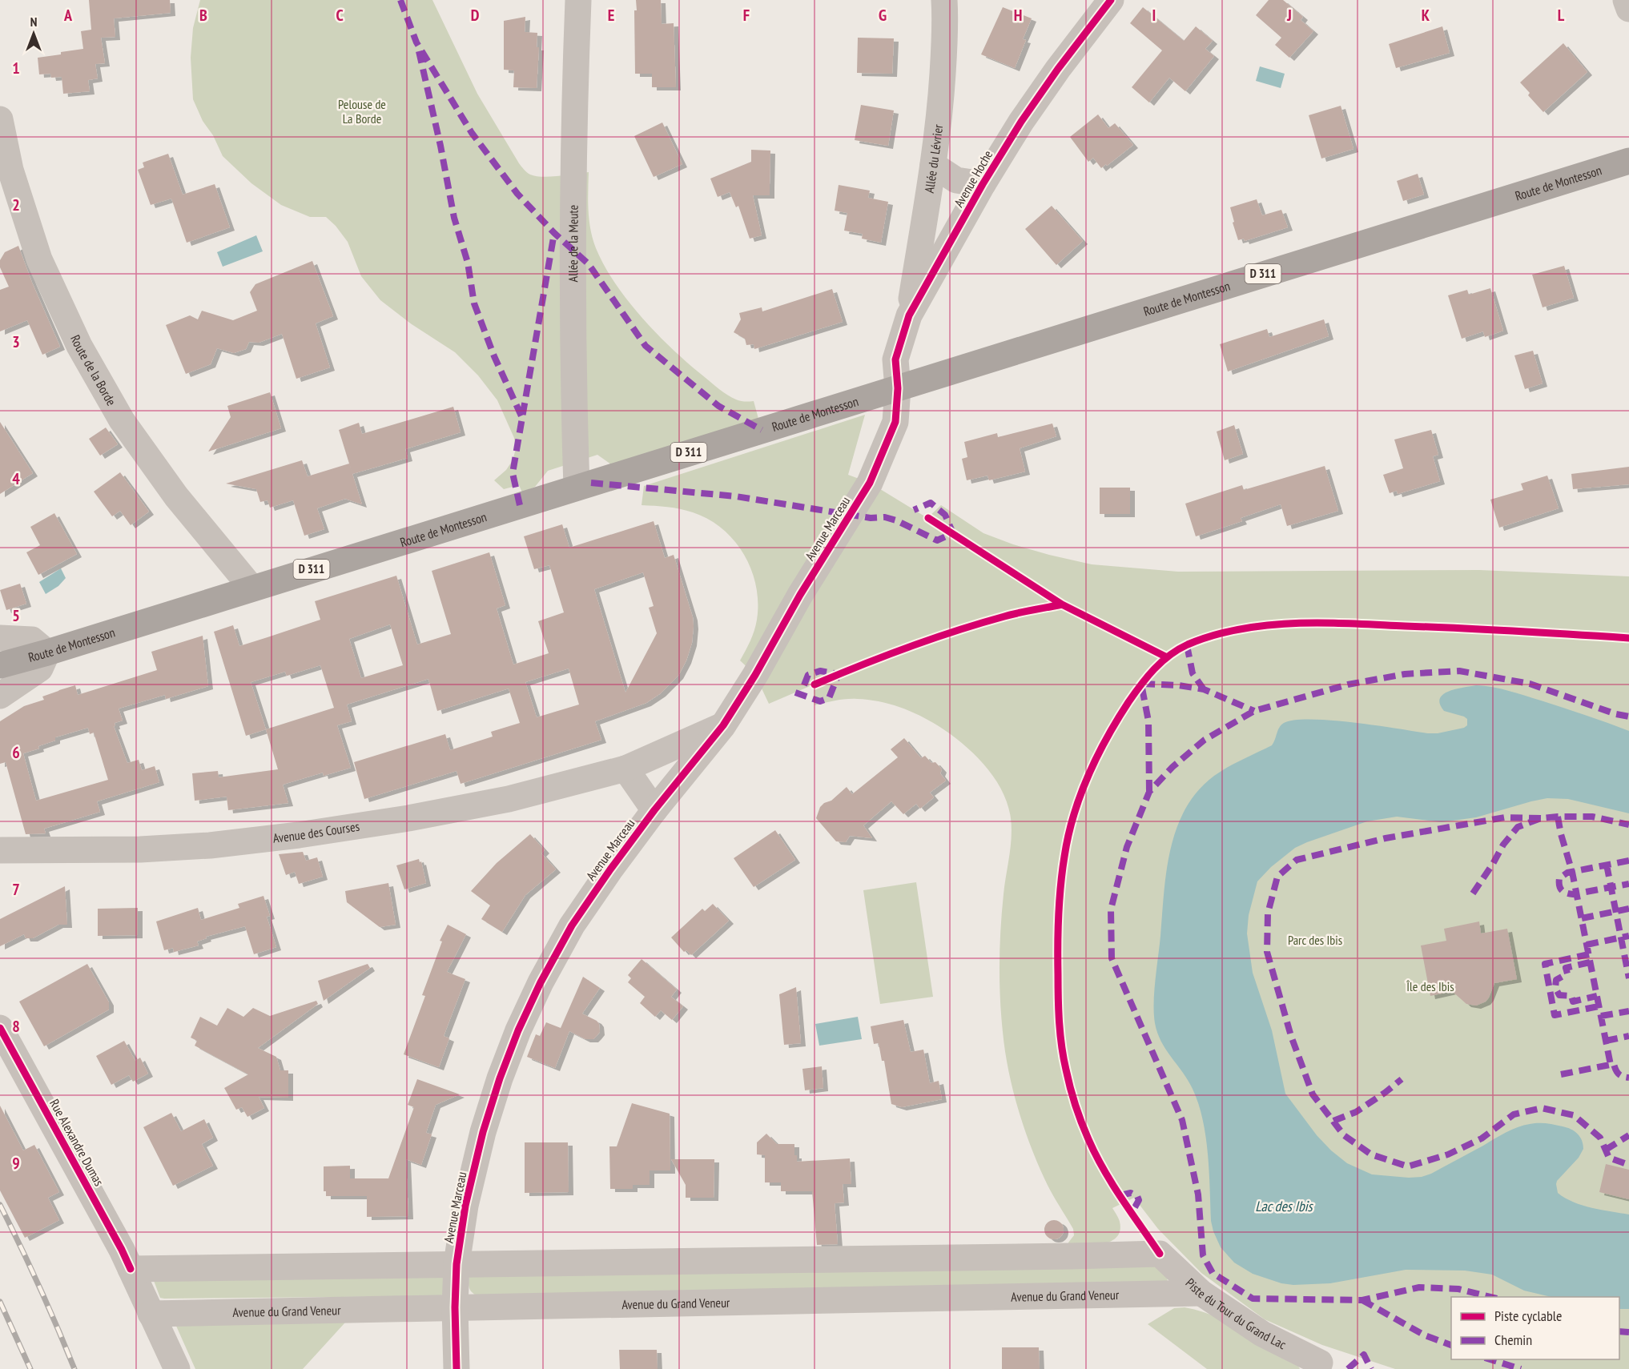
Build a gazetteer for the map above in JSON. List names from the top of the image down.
{
  "streets": {
    "main road": ["Route de Montesson", "D 311"],
    "street": [
      "Allée du Lévrier",
      "Avenue Hoche",
      "Allée de la Meute",
      "Route de la Borde",
      "Avenue Marceau",
      "Avenue des Courses",
      "Rue Alexandre Dumas",
      "Avenue du Grand Veneur",
      "Piste du Tour du Grand Lac"
    ]
  },
  "crossings": [
    ["Allée du Lévrier", "Avenue Hoche"],
    ["Avenue Hoche", "Route de Montesson"],
    ["Avenue Hoche", "Avenue Marceau"],
    ["Route de Montesson", "Allée de la Meute"],
    ["Route de Montesson", "Route de la Borde"],
    ["Route de Montesson", "Avenue Marceau"],
    ["Avenue Marceau", "Avenue des Courses"],
    ["Avenue Marceau", "Avenue du Grand Veneur"],
    ["Avenue Marceau", "Piste du Tour du Grand Lac"],
    ["Rue Alexandre Dumas", "Avenue du Grand Veneur"],
    ["Avenue du Grand Veneur", "Piste du Tour du Grand Lac"]
  ],
  "water": ["Lac des Ibis"],
  "parks": ["Pelouse de La Borde", "Parc des Ibis", "Île des Ibis"],
  "legend": ["Piste cyclable", "Chemin"],
  "north": "top",
  "grid": {
    "columns": [
      "A",
      "B",
      "C",
      "D",
      "E",
      "F",
      "G",
      "H",
      "I",
      "J",
      "K",
      "L"
    ],
    "rows": [
      "1",
      "2",
      "3",
      "4",
      "5",
      "6",
      "7",
      "8",
      "9"
    ]
  }
}
